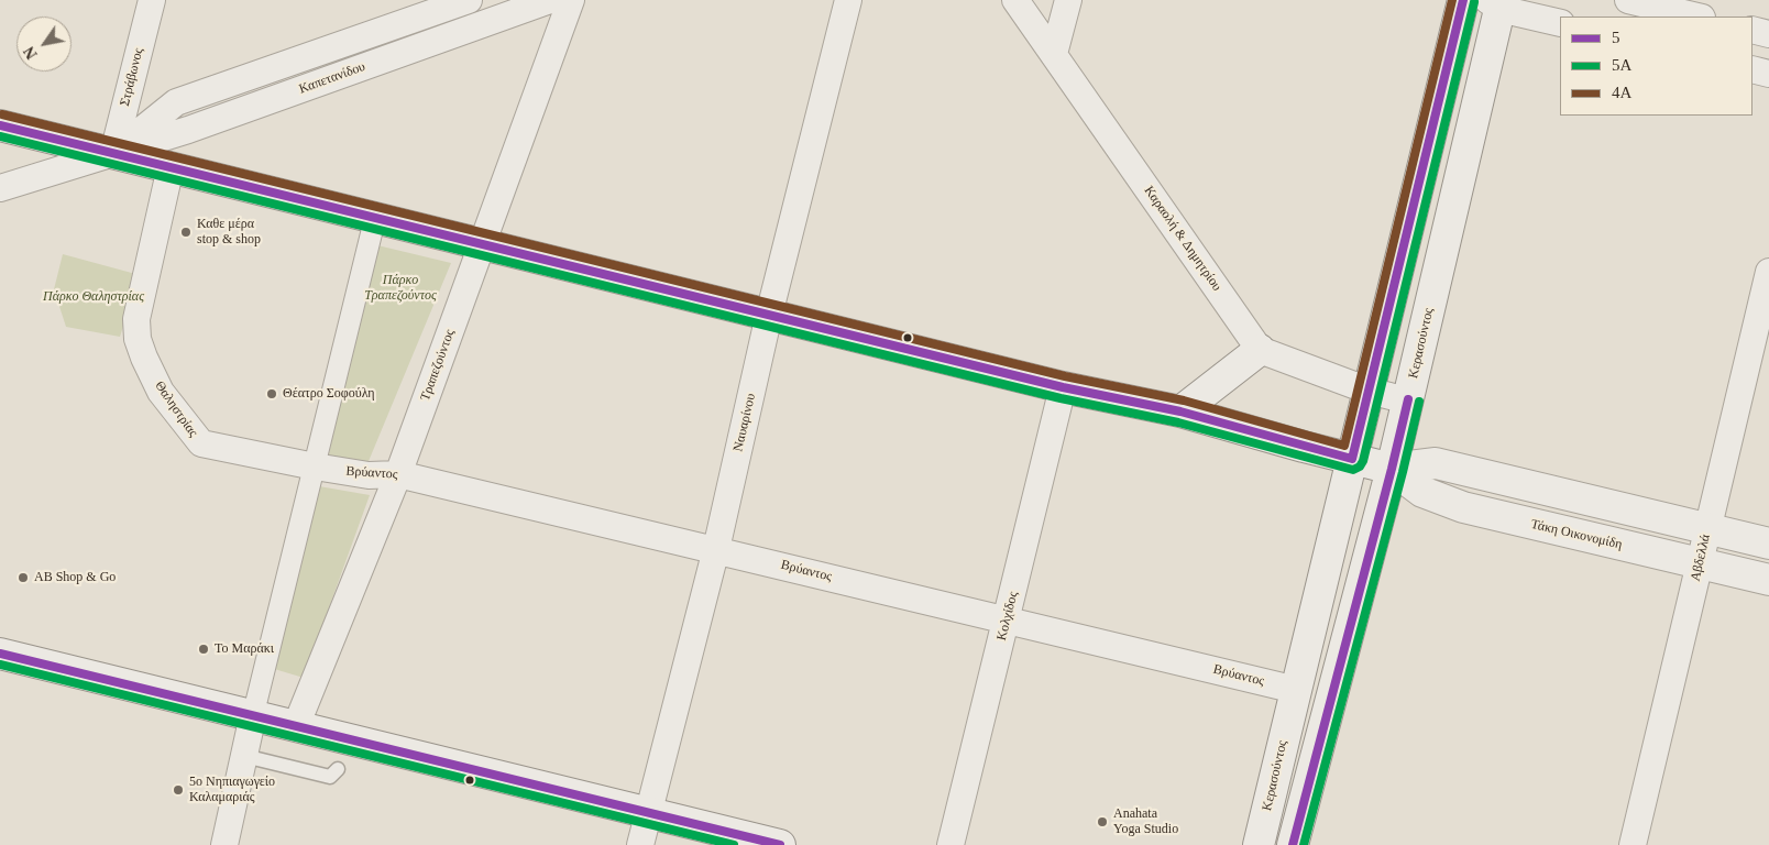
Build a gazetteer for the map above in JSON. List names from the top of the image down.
{
  "streets": {
    "main road": ["Κερασούντος", "Τάκη Οικονομίδη"],
    "street": [
      "Στράβωνος",
      "Καπετανίδου",
      "Καραολή & Δημητρίου",
      "Τραπεζούντος",
      "Θαληστρίας",
      "Ναυαρίνου",
      "Βρύαντος",
      "Αβδελλά",
      "Κολχίδος"
    ]
  },
  "crossings": [
    ["Στράβωνος", "Καπετανίδου"],
    ["Στράβωνος", "Τάκη Οικονομίδη"],
    ["Καπετανίδου", "Τάκη Οικονομίδη"],
    ["Κερασούντος", "Βρύαντος"],
    ["Κερασούντος", "Τάκη Οικονομίδη"],
    ["Τραπεζούντος", "Βρύαντος"],
    ["Τραπεζούντος", "Τάκη Οικονομίδη"],
    ["Θαληστρίας", "Βρύαντος"],
    ["Θαληστρίας", "Τάκη Οικονομίδη"],
    ["Ναυαρίνου", "Βρύαντος"],
    ["Ναυαρίνου", "Τάκη Οικονομίδη"],
    ["Βρύαντος", "Κολχίδος"],
    ["Τάκη Οικονομίδη", "Αβδελλά"],
    ["Τάκη Οικονομίδη", "Κολχίδος"]
  ],
  "parks": ["Πάρκο Τραπεζούντος", "Πάρκο Θαληστρίας"],
  "places": [
    "Καθε μέρα stop & shop",
    "Θέατρο Σοφούλη",
    "AB Shop & Go",
    "Το Μαράκι",
    "5ο Νηπιαγωγείο Καλαμαριάς",
    "Anahata Yoga Studio"
  ],
  "lines": ["transit line 5", "transit line 4Α", "transit line 5Α"],
  "legend": ["5", "5Α", "4Α"],
  "north": "bottom left"
}
